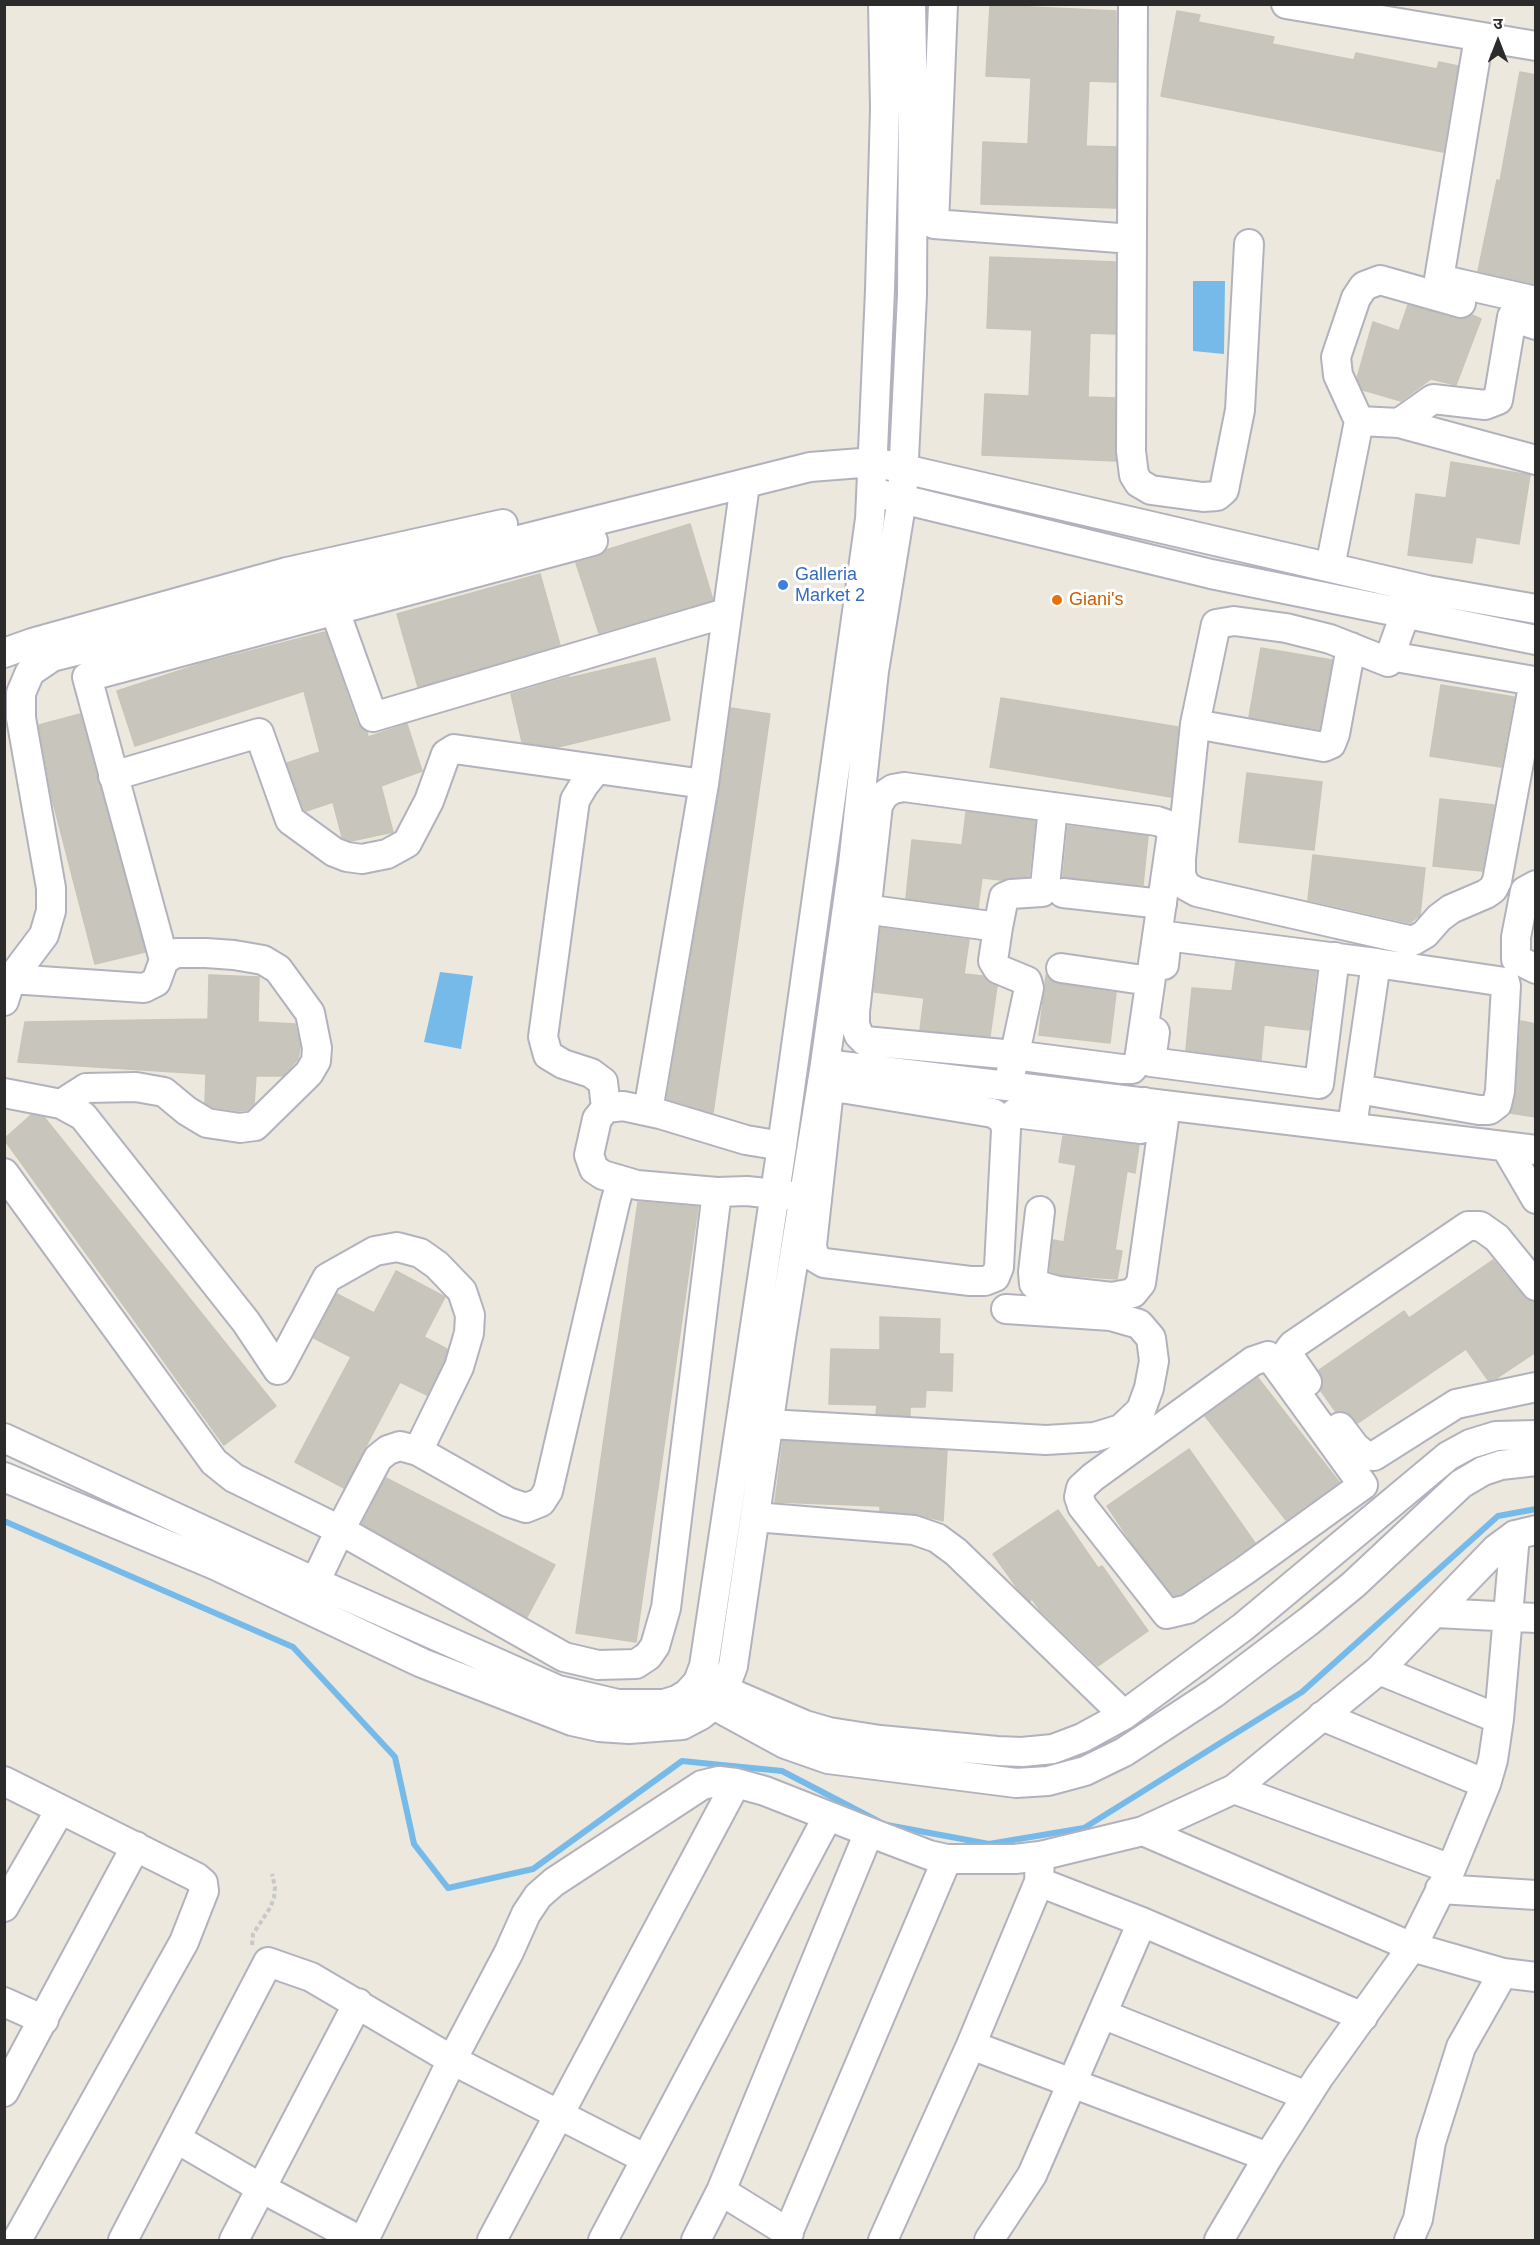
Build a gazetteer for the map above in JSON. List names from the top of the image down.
{
  "places": ["Galleria Market 2", "Giani's"],
  "north": "top"
}
